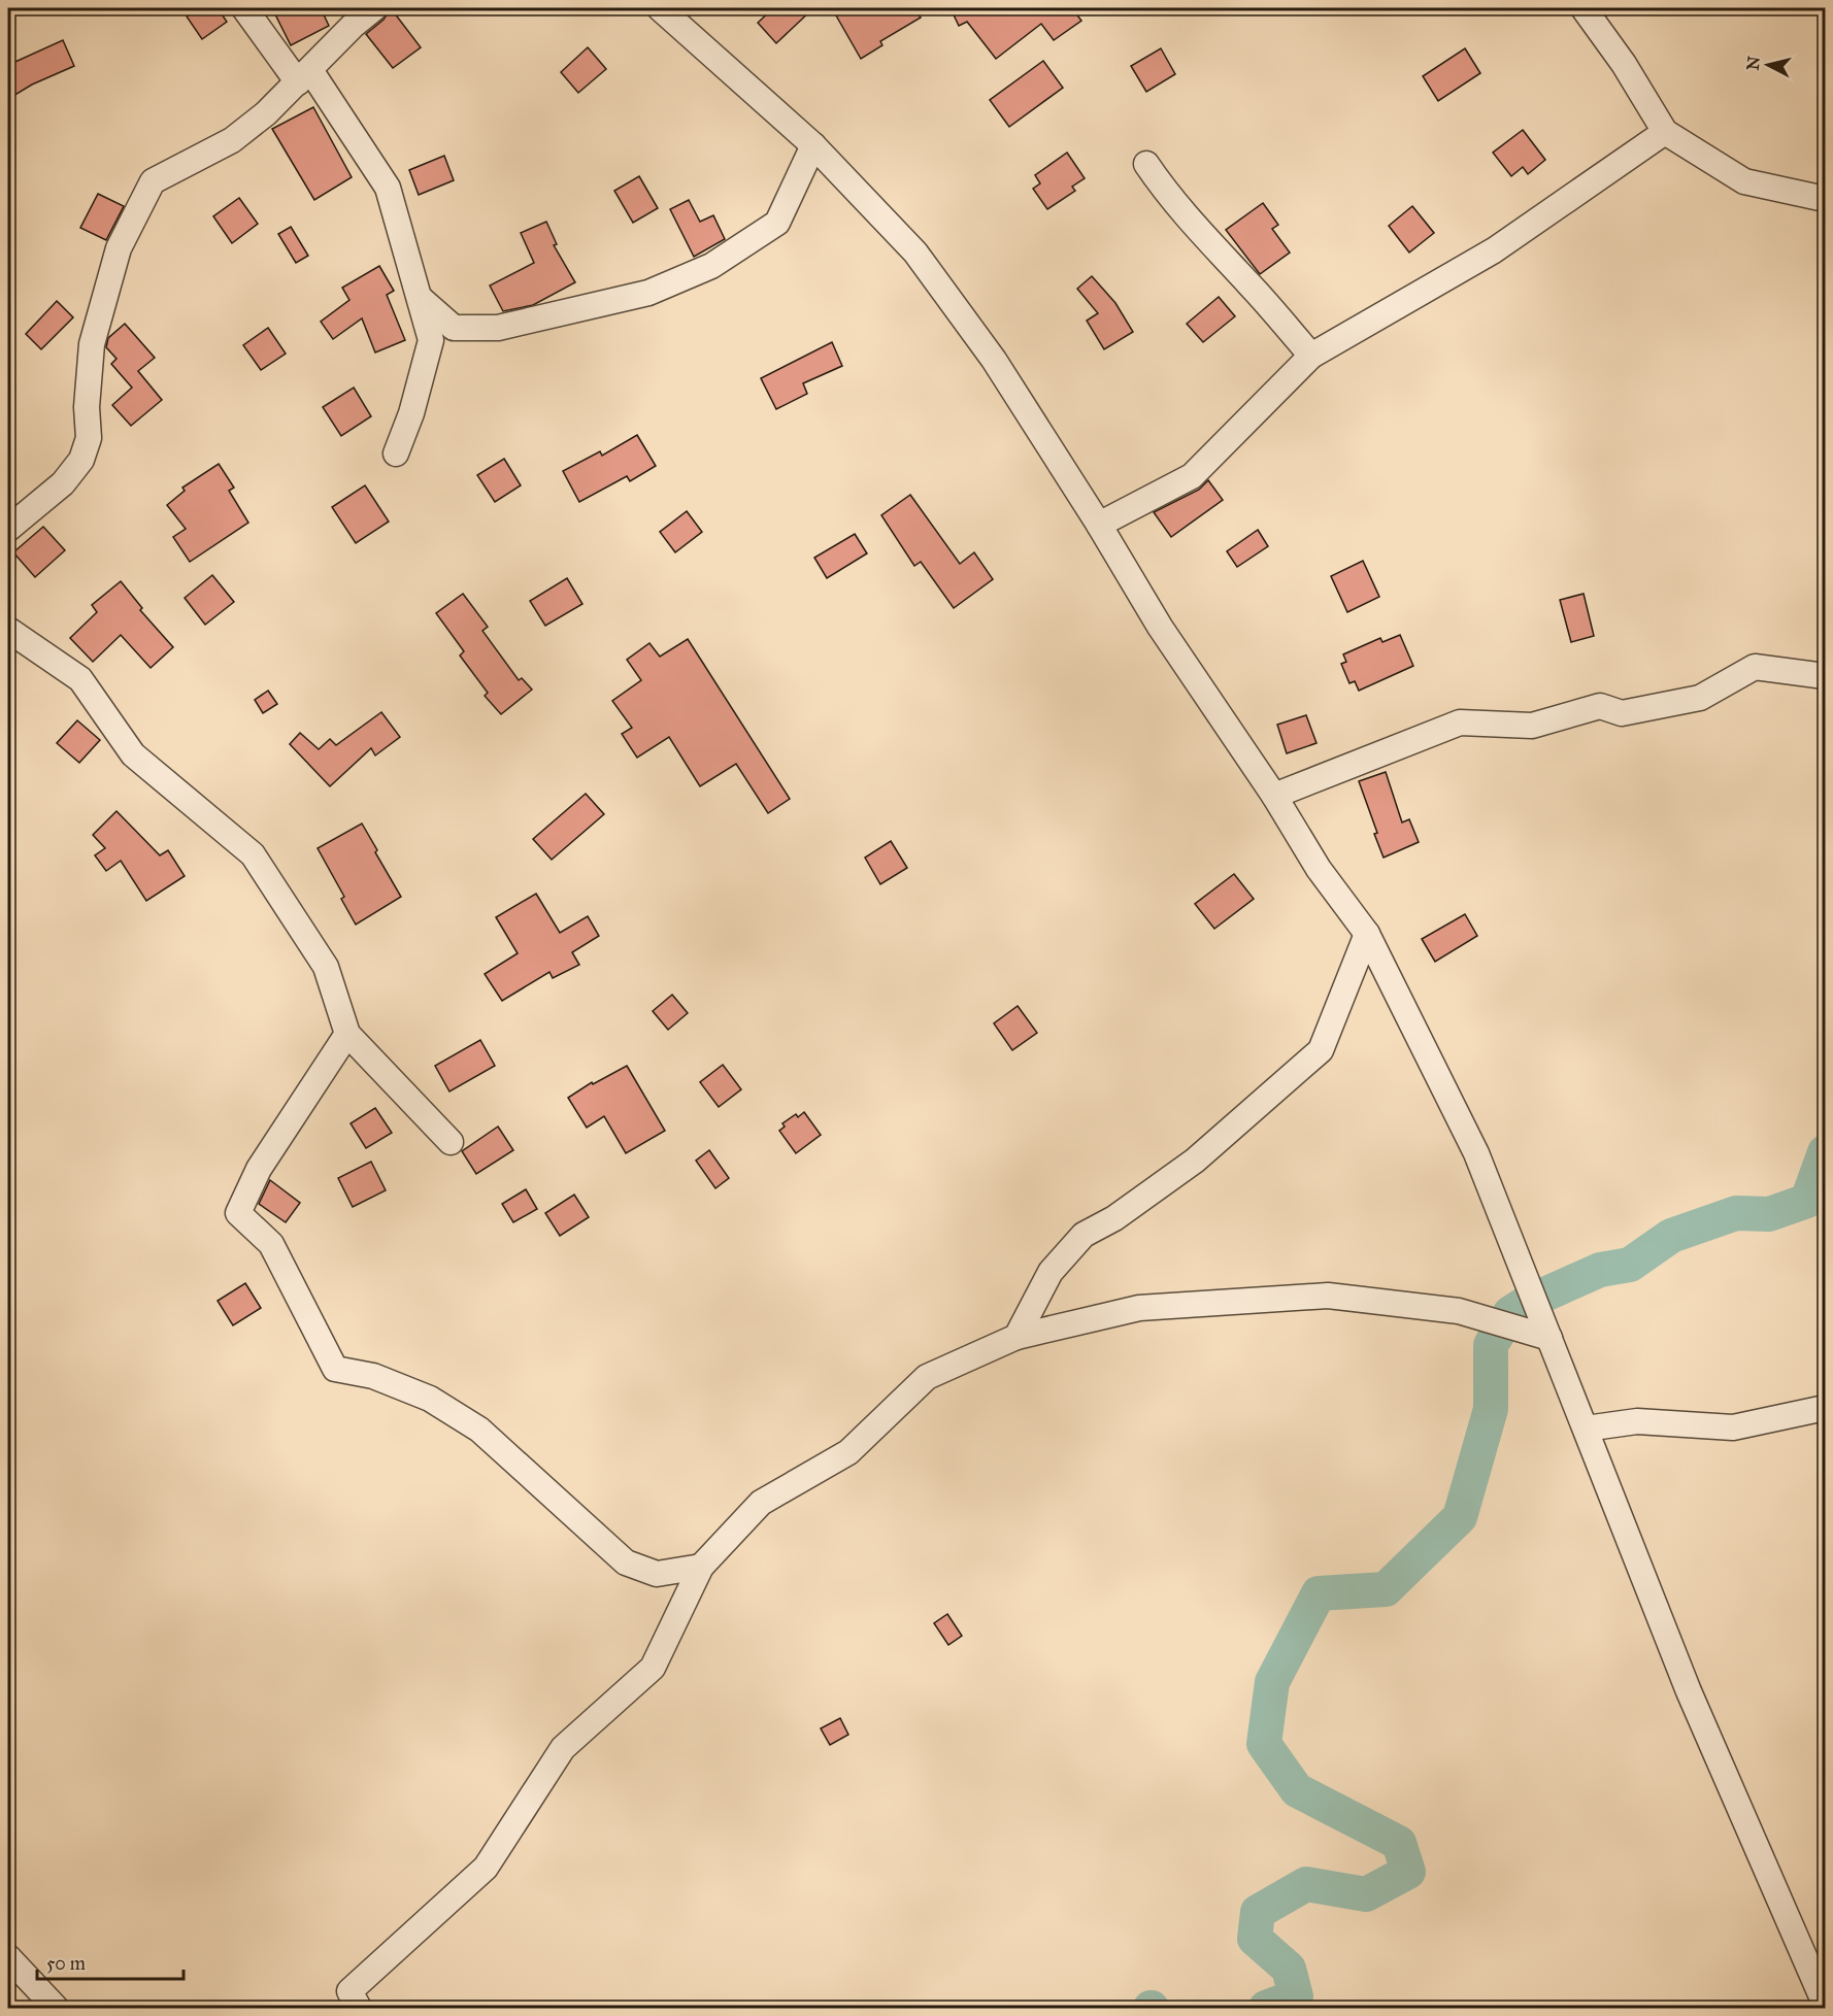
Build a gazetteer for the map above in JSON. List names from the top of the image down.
{
  "scale_bar": "50 m",
  "north": "left"
}
